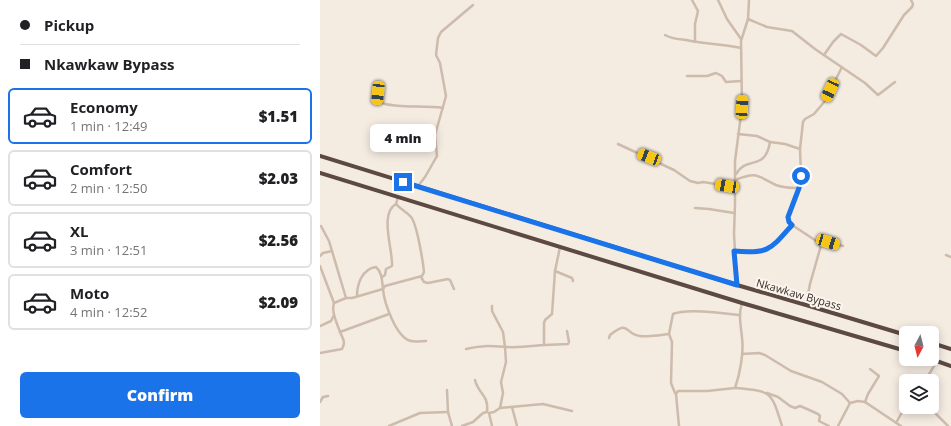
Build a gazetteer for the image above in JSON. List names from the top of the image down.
{
  "streets": {
    "highway": ["Nkawkaw Bypass"]
  },
  "north": "bottom",
  "page": {
    "banner": ["Pickup", "Nkawkaw Bypass"],
    "list": [
      {
        "name": "Economy",
        "note": "1 min · 12:49",
        "value": "$1.51"
      },
      {
        "name": "Comfort",
        "note": "2 min · 12:50",
        "value": "$2.03"
      },
      {
        "name": "XL",
        "note": "3 min · 12:51",
        "value": "$2.56"
      },
      {
        "name": "Moto",
        "note": "4 min · 12:52",
        "value": "$2.09"
      }
    ],
    "bubble": "4 min",
    "buttons": "Confirm"
  }
}
